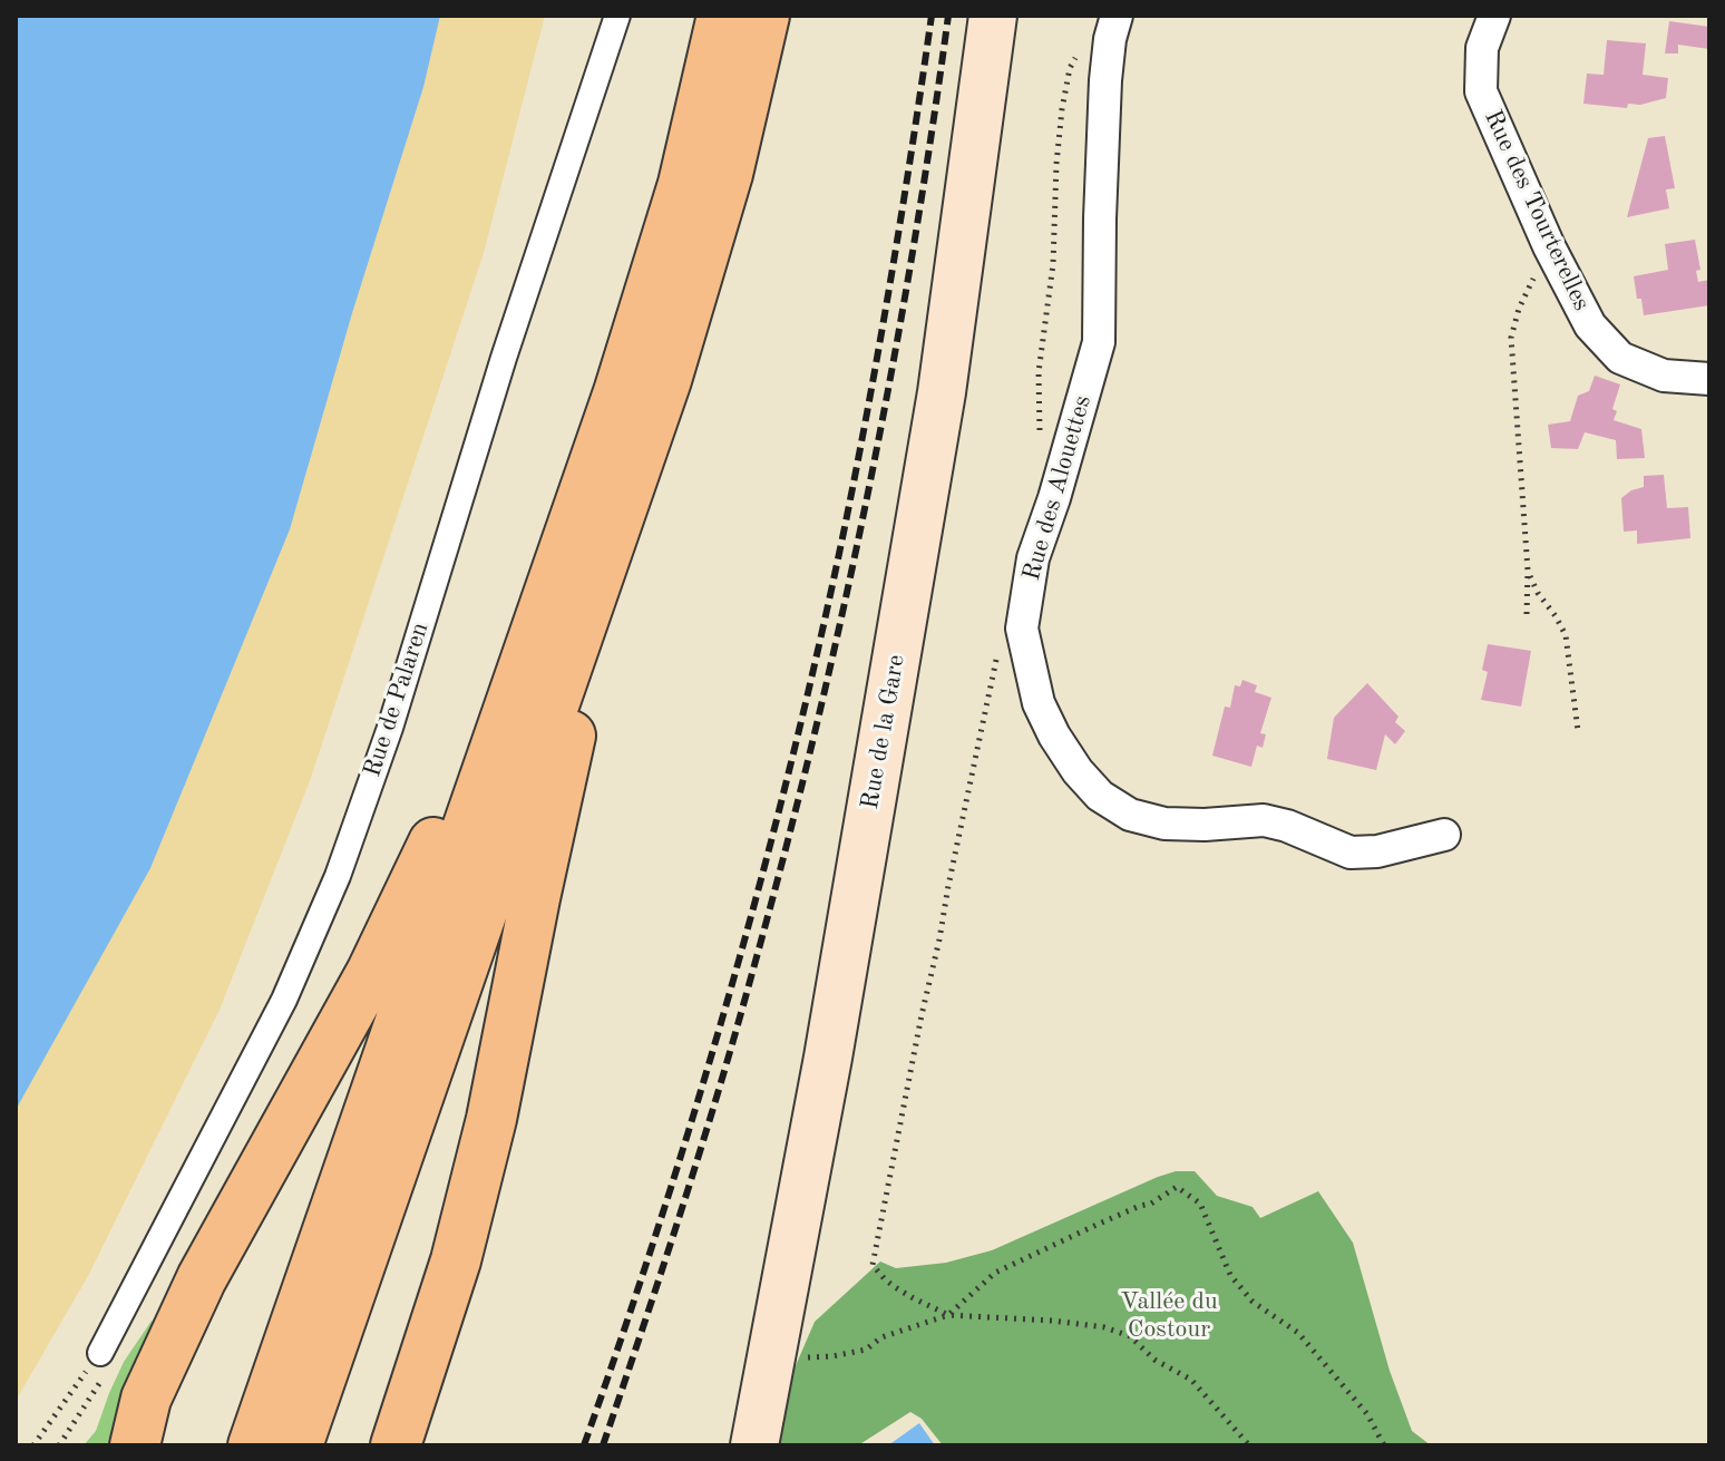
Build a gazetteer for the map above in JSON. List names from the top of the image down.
{
  "streets": {
    "main road": ["Rue de la Gare"],
    "street": ["Rue des Tourterelles", "Rue des Alouettes", "Rue de Palaren"]
  },
  "parks": ["Vallée du Costour"]
}
